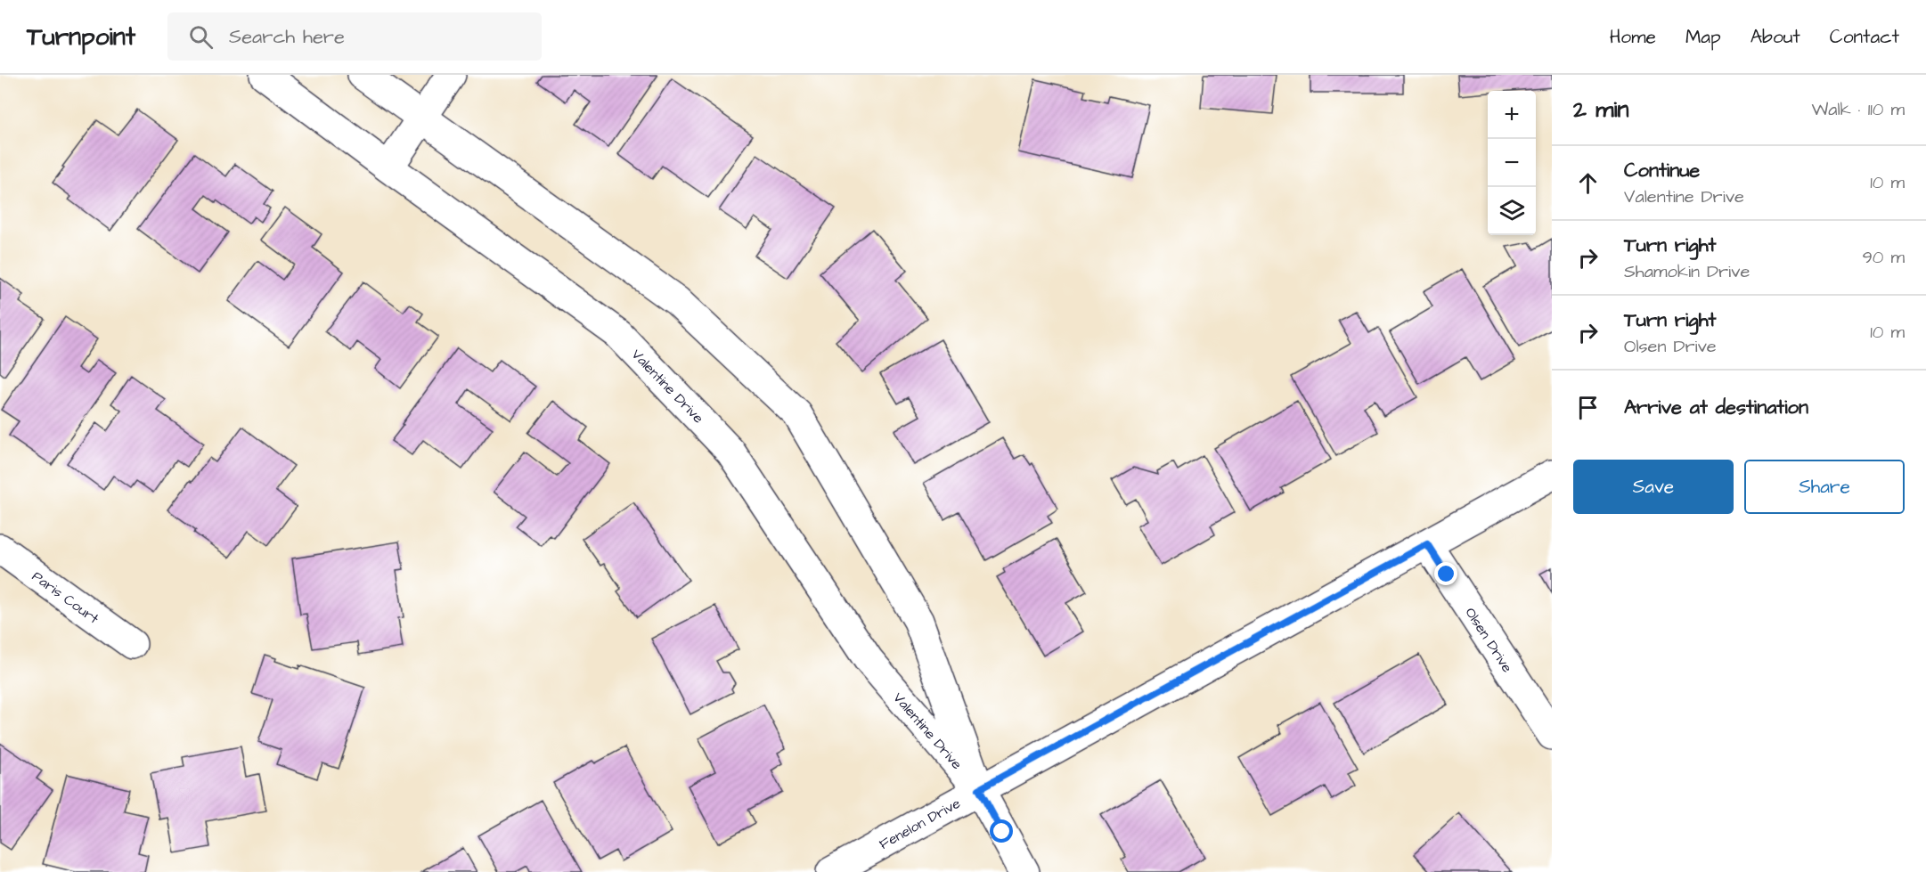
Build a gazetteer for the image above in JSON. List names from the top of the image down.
{
  "streets": {
    "street": [
      "Valentine Drive",
      "Paris Court",
      "Olsen Drive",
      "Fenelon Drive"
    ]
  },
  "crossings": [
    ["Valentine Drive", "Fenelon Drive"],
    ["Olsen Drive", "Fenelon Drive"]
  ],
  "page": {
    "header": "Turnpoint",
    "search": "Search here",
    "nav": [
      "Home",
      "Map",
      "About",
      "Contact"
    ],
    "heading": ["2 min", "Walk · 110 m"],
    "map_buttons": ["+", "−"],
    "list": [
      ["Continue", "Valentine Drive", "10 m"],
      ["Turn right", "Shamokin Drive", "90 m"],
      ["Turn right", "Olsen Drive", "10 m"],
      "Arrive at destination"
    ],
    "buttons": ["Save", "Share"]
  }
}
